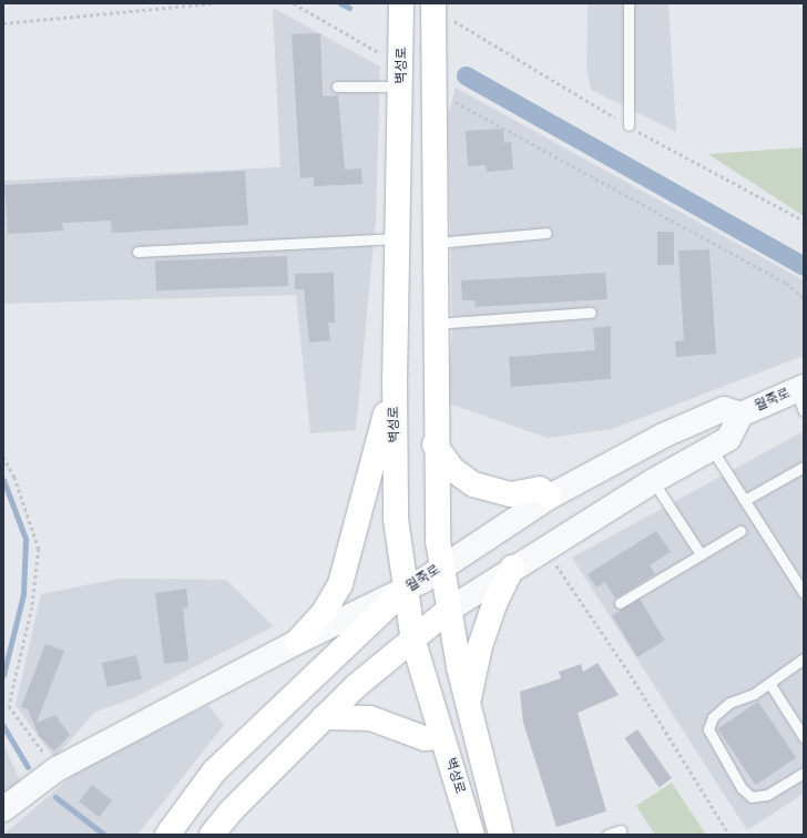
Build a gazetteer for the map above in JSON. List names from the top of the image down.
{
  "streets": {
    "main road": ["벽성로", "월죽로"]
  },
  "crossings": [
    ["벽성로", "월죽로"]
  ]
}
